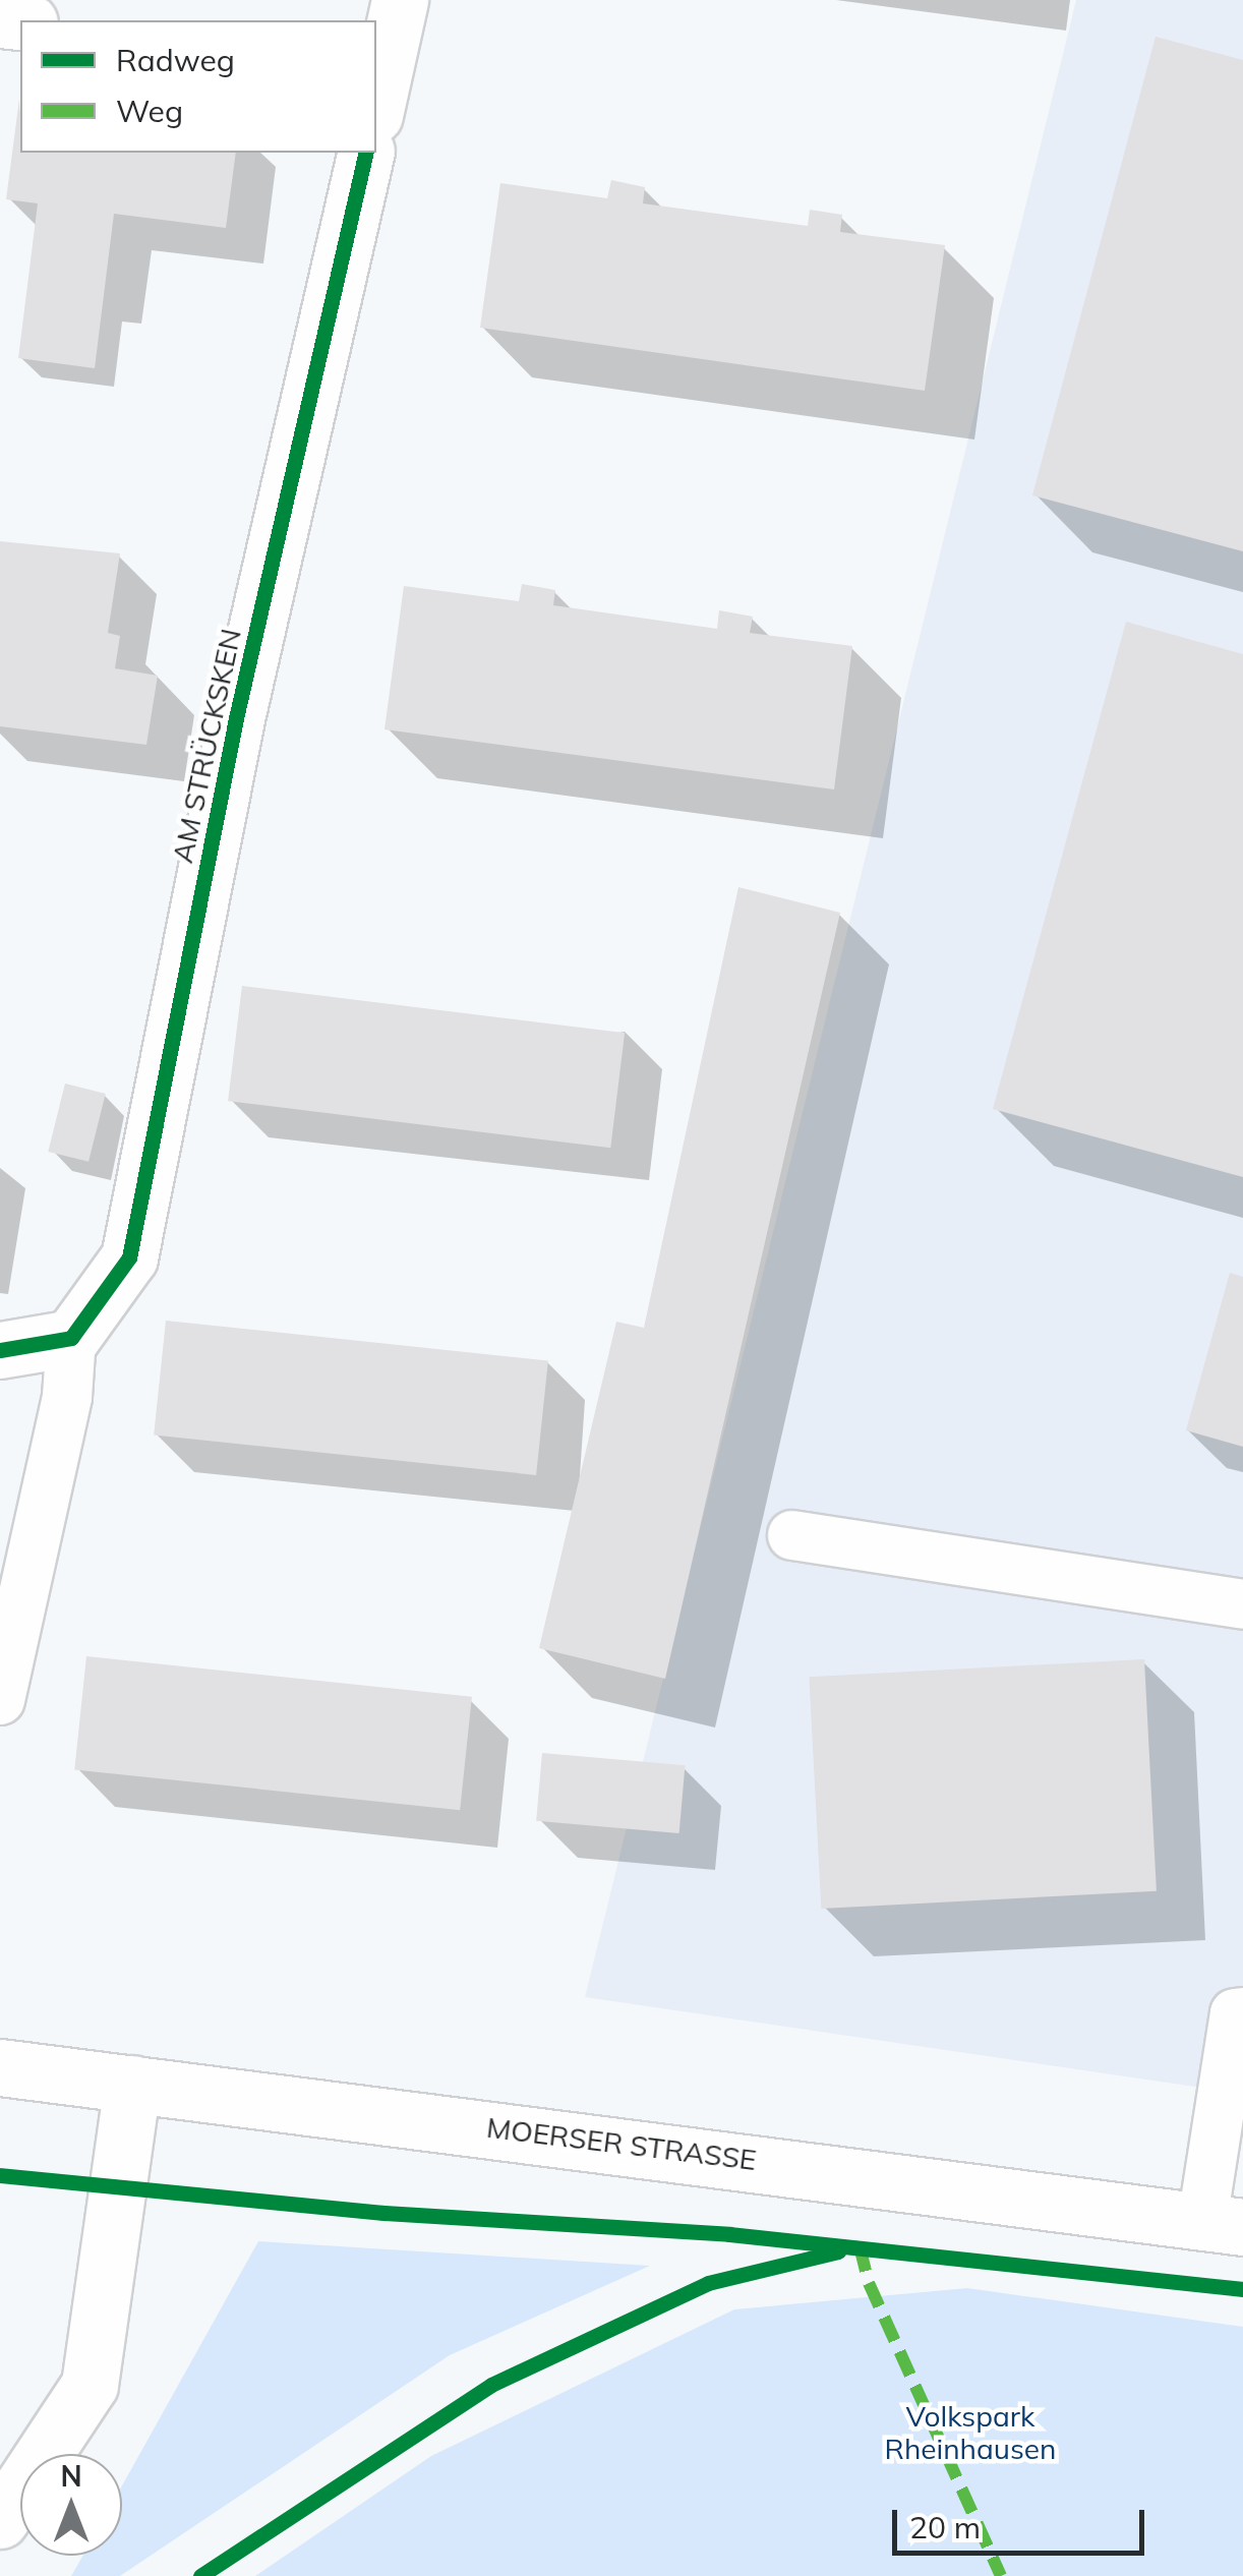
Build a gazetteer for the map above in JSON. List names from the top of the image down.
{
  "streets": {
    "street": ["AM STRÜCKSKEN", "MOERSER STRASSE"]
  },
  "parks": ["Volkspark Rheinhausen"],
  "legend": ["Radweg", "Weg"],
  "scale_bar": "20 m",
  "north": "top"
}
